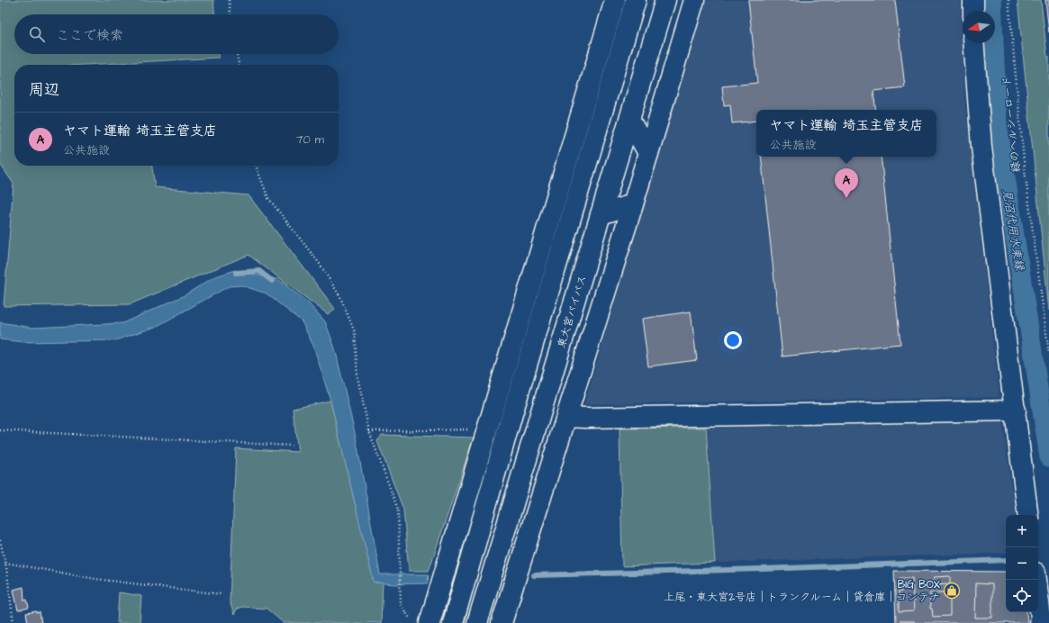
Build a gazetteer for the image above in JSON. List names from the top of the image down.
{
  "streets": {
    "main road": ["東大宮バイパス"],
    "path": ["緑のヘルシーロード"]
  },
  "water": ["見沼代用水東縁"],
  "places": {
    "shop": ["BIG BOX 上尾・東大宮2号店｜トランクルーム｜貸倉庫｜コンテナ"]
  },
  "north": "left",
  "page": {
    "search": "ここで検索",
    "heading": "周辺",
    "popup": ["ヤマト運輸 埼玉主管支店", "公共施設"],
    "list": [
      {
        "mark": "A",
        "name": "ヤマト運輸 埼玉主管支店",
        "note": "公共施設",
        "value": "70 m"
      }
    ],
    "pins": "A",
    "map_buttons": ["+", "−"]
  }
}
